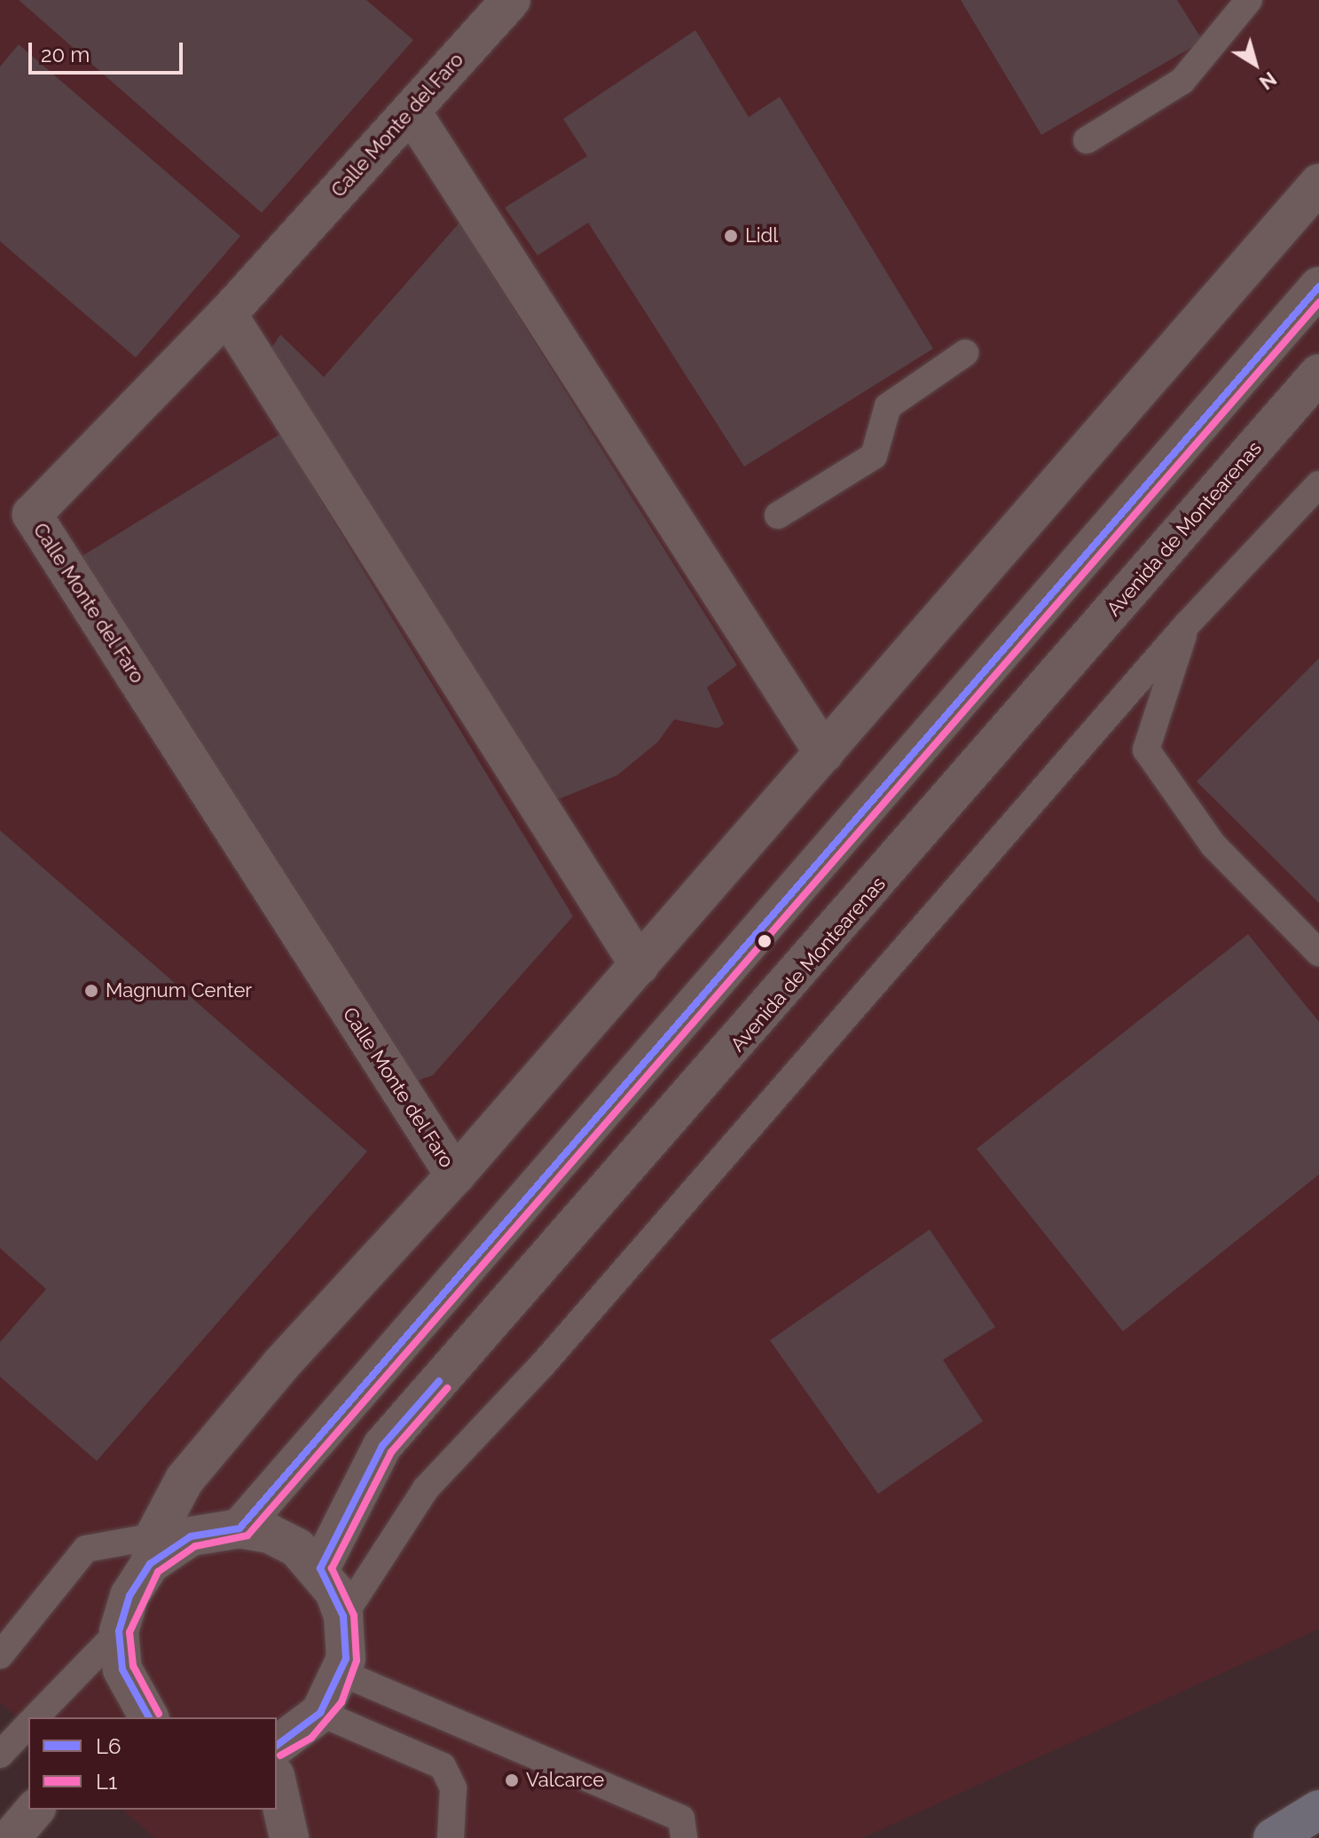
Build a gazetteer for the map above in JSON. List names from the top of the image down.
{
  "streets": {
    "street": ["Calle Monte del Faro", "Avenida de Montearenas"]
  },
  "places": ["Lidl", "Magnum Center", "Valcarce"],
  "lines": ["transit line L6", "transit line L1"],
  "legend": ["L6", "L1"],
  "scale_bar": "20 m",
  "north": "bottom right"
}
